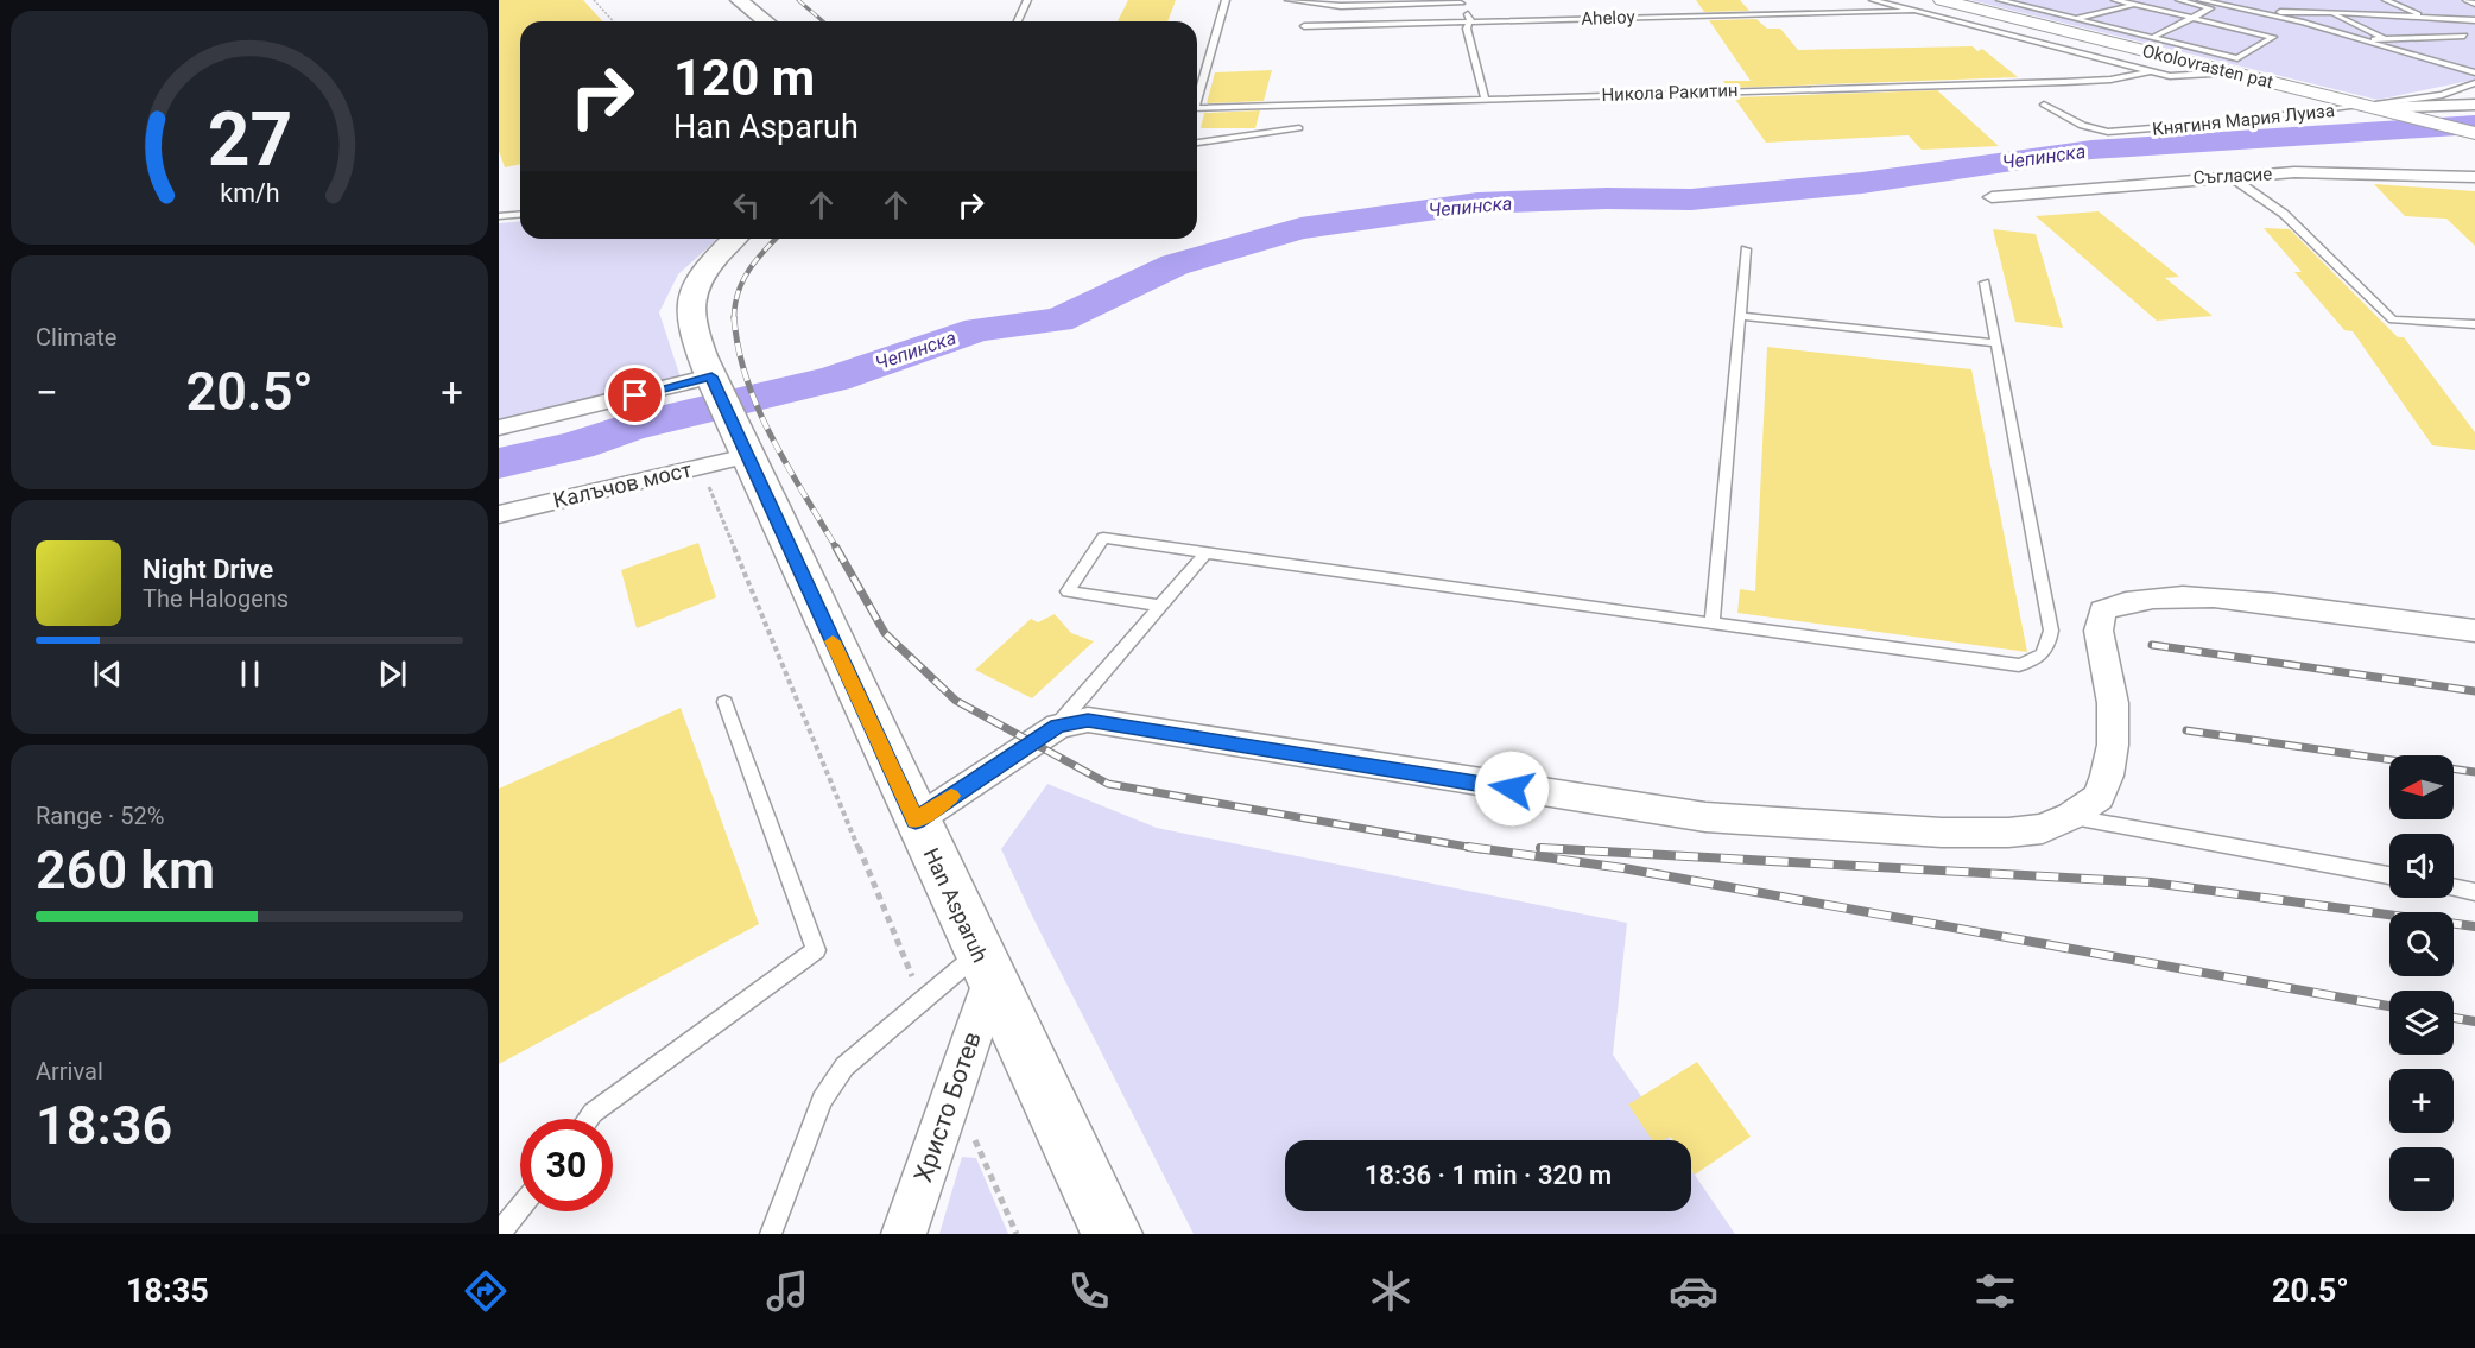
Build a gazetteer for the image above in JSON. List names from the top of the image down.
{
  "streets": {
    "main road": ["Han Asparuh"],
    "street": [
      "Okolovrasten pat",
      "Съгласие",
      "Калъчов мост",
      "Христо Ботев"
    ],
    "lane": ["Aheloy", "Никола Ракитин", "Княгиня Мария Луиза"]
  },
  "crossings": [
    ["Okolovrasten pat", "Княгиня Мария Луиза"],
    ["Калъчов мост", "Han Asparuh"],
    ["Han Asparuh", "Христо Ботев"]
  ],
  "water": ["Чепинска"],
  "north": "left",
  "page": {
    "turn": ["120 m", "Han Asparuh"],
    "tile": [
      "Climate",
      ["Range · 52%", "260 km"],
      ["Arrival", "18:36"]
    ],
    "heat": ["−", "20.5°", "+"],
    "song": ["Night Drive", "The Halogens"],
    "map_buttons": ["+", "−"],
    "limit": "30",
    "trip": "18:36 · 1 min · 320 m",
    "tabs": ["18:35", "20.5°"],
    "gauge": ["27", "km/h"]
  }
}
